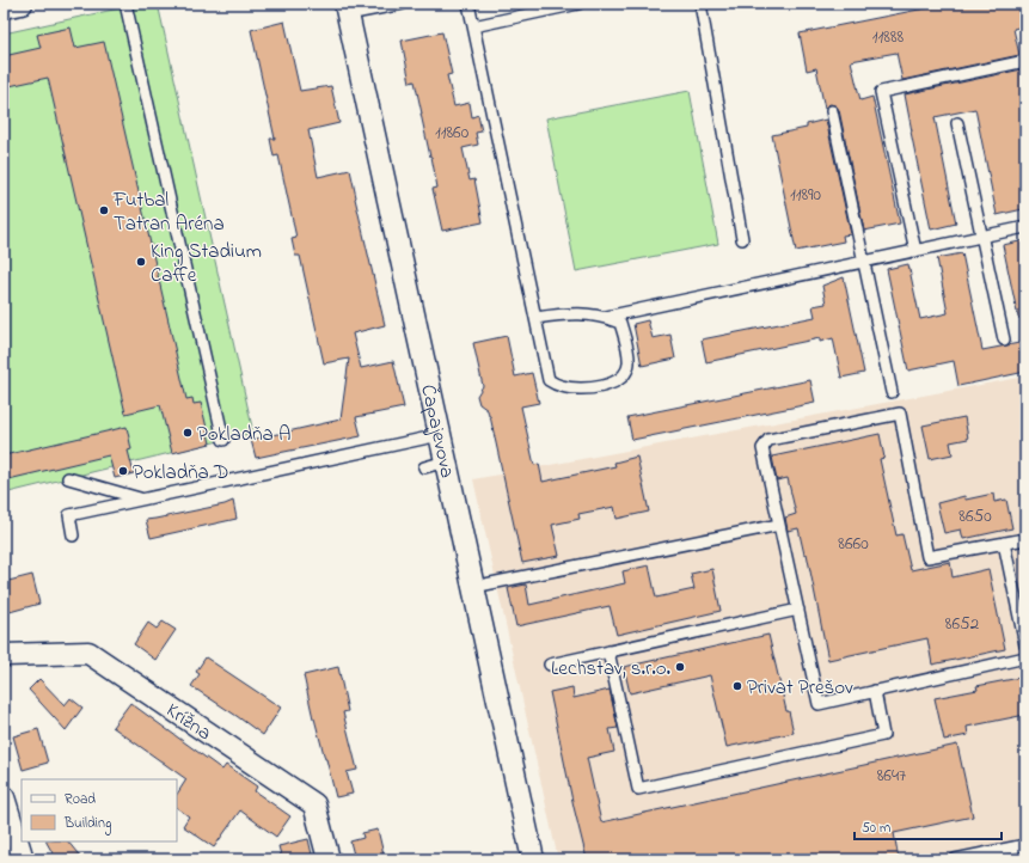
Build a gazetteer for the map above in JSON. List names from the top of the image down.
{
  "streets": {
    "street": ["Čapajevova", "Krížna"]
  },
  "places": [
    "Futbal Tatran Aréna",
    "King Stadium Caffe",
    "Pokladňa A",
    "Pokladňa D",
    "Lechstav, s.r.o.",
    "Privat Prešov"
  ],
  "house_numbers": [
    "11888",
    "11860",
    "11890",
    "8650",
    "8660",
    "8652",
    "8647"
  ],
  "legend": ["Road", "Building"],
  "scale_bar": "50 m"
}
